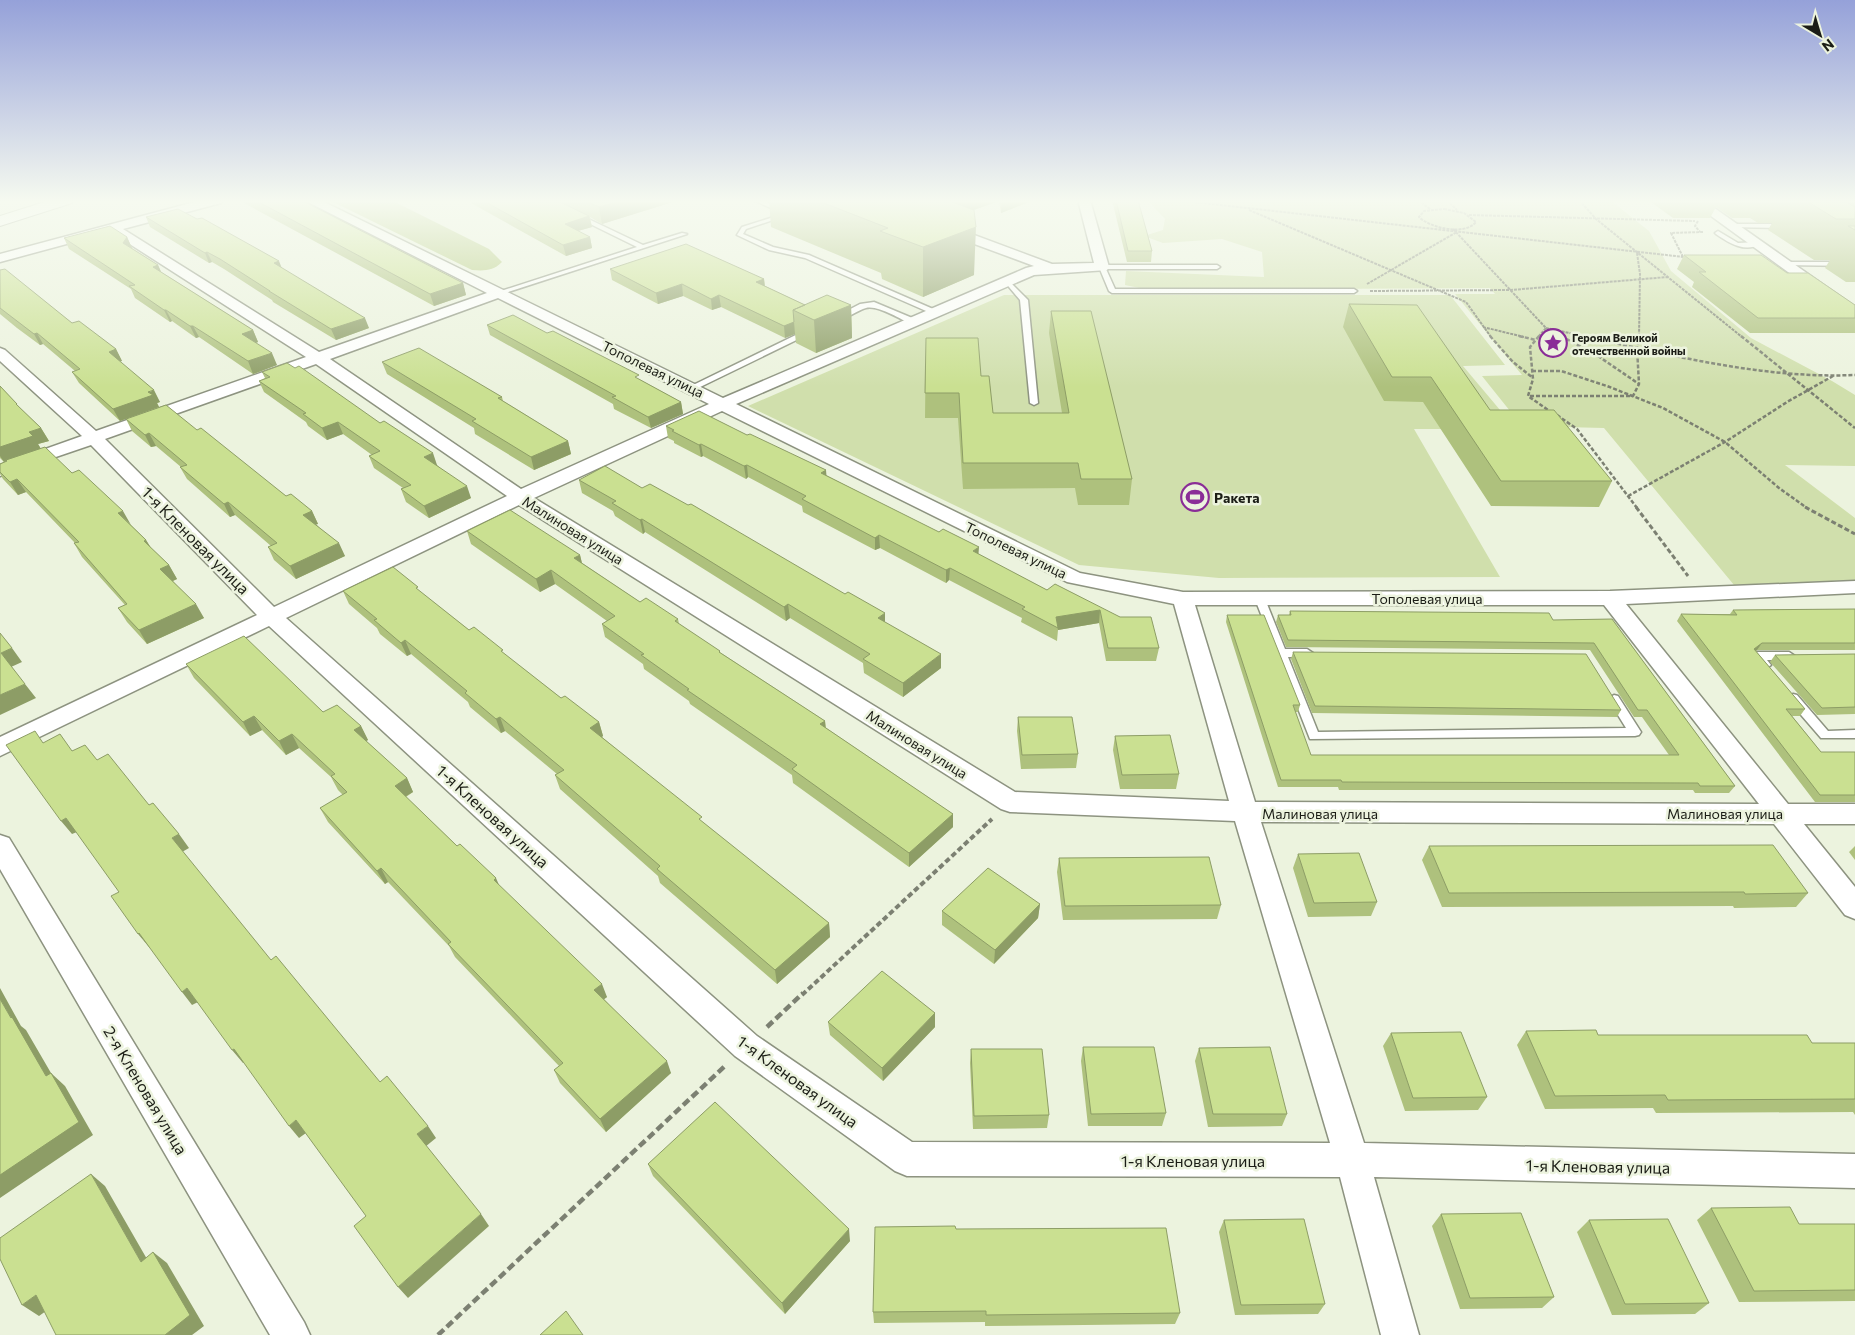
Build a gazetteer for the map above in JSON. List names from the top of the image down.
{
  "streets": {
    "street": [
      "Тополевая улица",
      "Малиновая улица",
      "1-я Кленовая улица",
      "2-я Кленовая улица"
    ]
  },
  "places": {
    "place": ["Героям Великой отечественной войны"],
    "sports": ["Ракета"]
  },
  "north": "bottom right"
}
